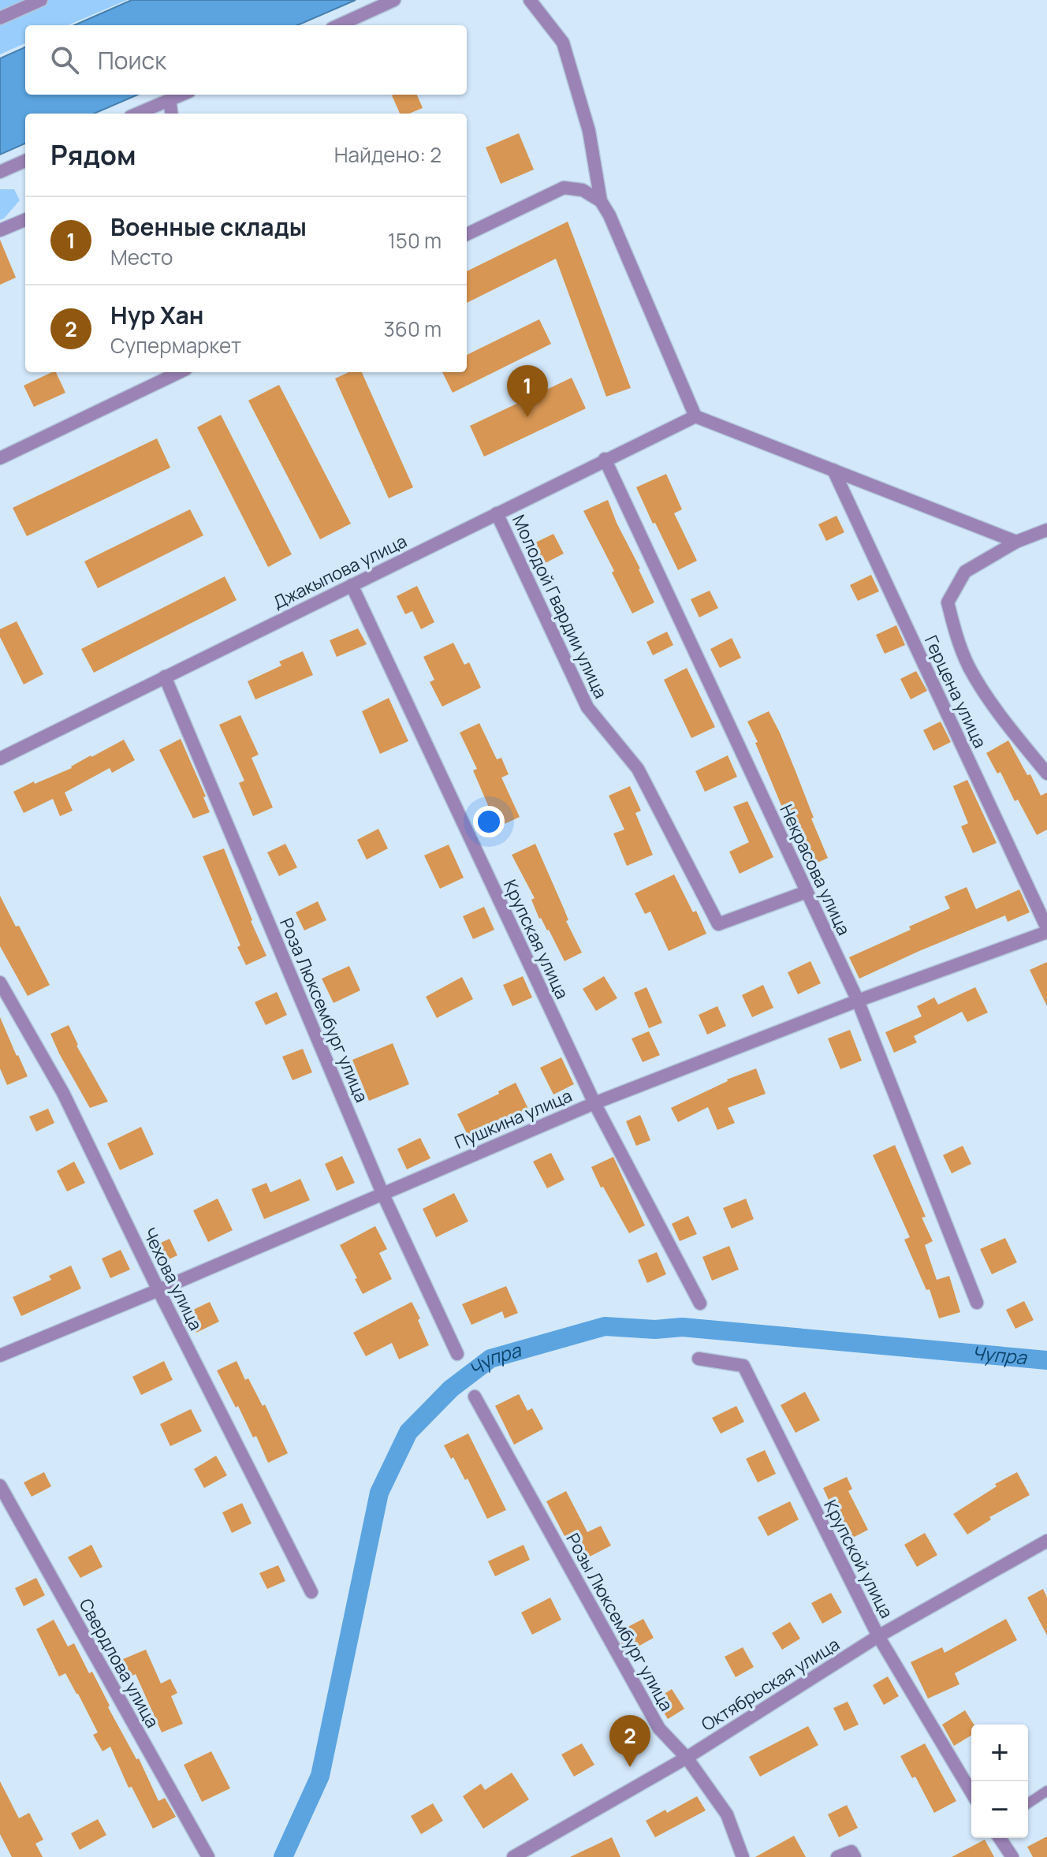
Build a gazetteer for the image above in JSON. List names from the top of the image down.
{
  "streets": {
    "street": [
      "Джакыпова улица",
      "Молодой Гвардии улица",
      "Герцена улица",
      "Некрасова улица",
      "Крупская улица",
      "Роза Люксембург улица",
      "Пушкина улица",
      "Чехова улица",
      "Крупской улица",
      "Розы Люксембург улица",
      "Свердлова улица",
      "Октябрьская улица"
    ]
  },
  "crossings": [
    ["Джакыпова улица", "Молодой Гвардии улица"],
    ["Джакыпова улица", "Некрасова улица"],
    ["Джакыпова улица", "Крупская улица"],
    ["Джакыпова улица", "Роза Люксембург улица"],
    ["Молодой Гвардии улица", "Некрасова улица"],
    ["Герцена улица", "Пушкина улица"],
    ["Некрасова улица", "Пушкина улица"],
    ["Крупская улица", "Пушкина улица"],
    ["Роза Люксембург улица", "Пушкина улица"],
    ["Пушкина улица", "Чехова улица"],
    ["Крупской улица", "Октябрьская улица"],
    ["Розы Люксембург улица", "Октябрьская улица"]
  ],
  "water": ["Чупра"],
  "page": {
    "search": "Поиск",
    "heading": ["Рядом", "Найдено: 2"],
    "list": [
      {
        "mark": "1",
        "name": "Военные склады",
        "note": "Место",
        "value": "150 m"
      },
      {
        "mark": "2",
        "name": "Нур Хан",
        "note": "Супермаркет",
        "value": "360 m"
      }
    ],
    "pins": ["1", "2"],
    "map_buttons": ["+", "−"]
  }
}
